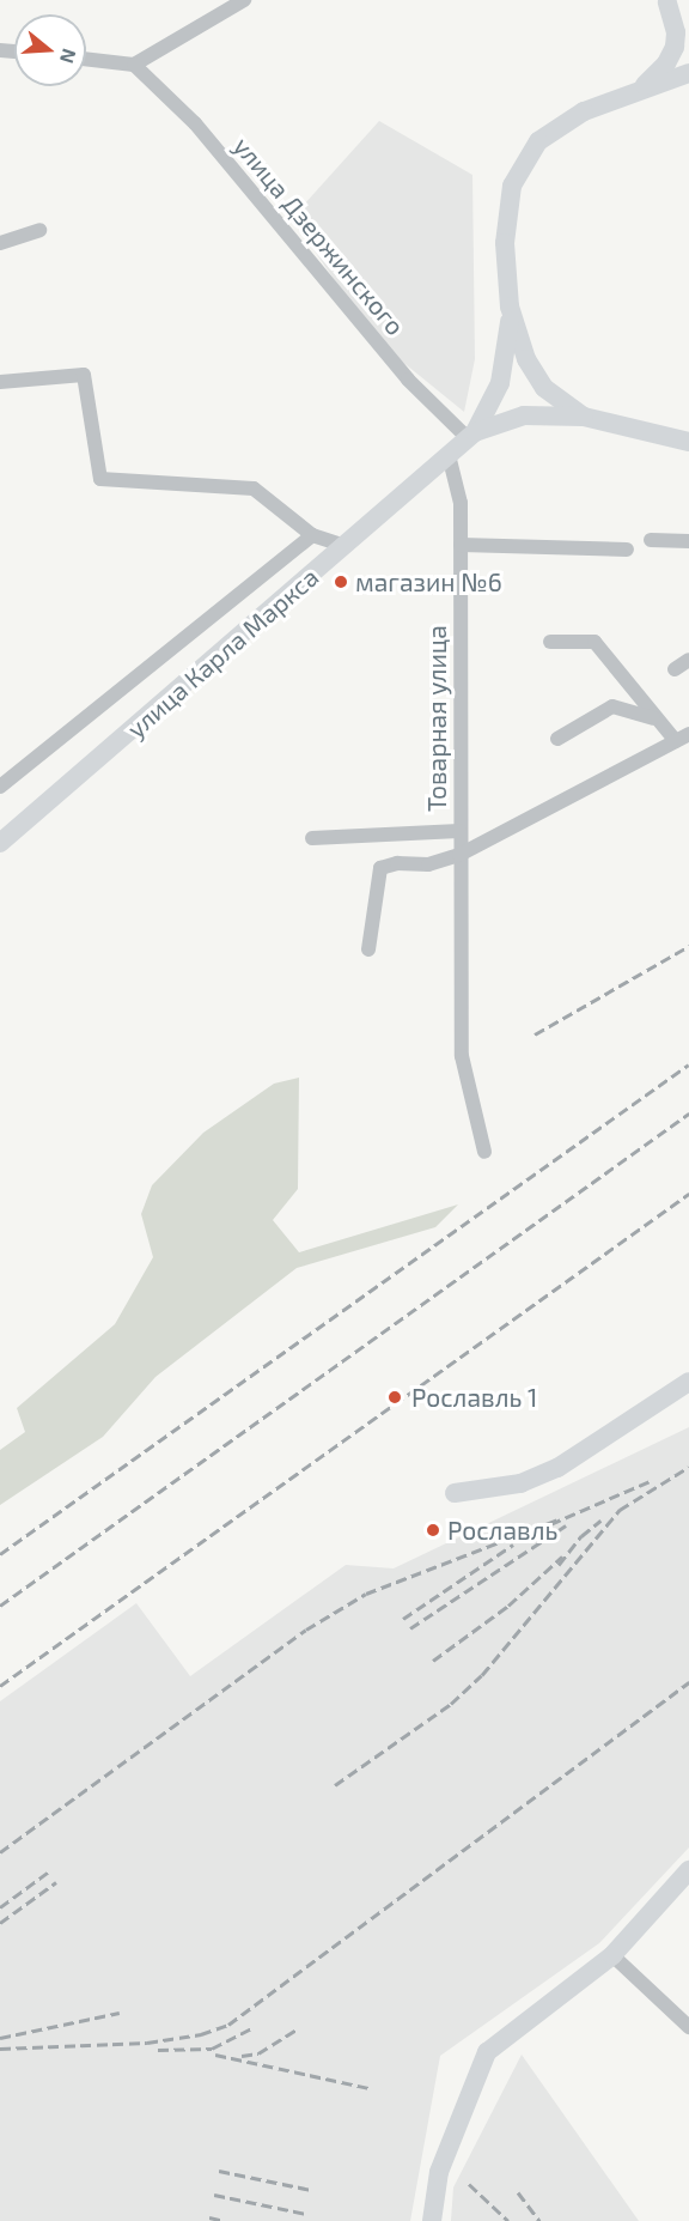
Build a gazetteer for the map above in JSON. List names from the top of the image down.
{
  "streets": {
    "main road": ["улица Карла Маркса"],
    "street": ["улица Дзержинского", "Товарная улица"]
  },
  "crossings": [
    ["улица Дзержинского", "улица Карла Маркса"],
    ["улица Карла Маркса", "Товарная улица"]
  ],
  "places": ["магазин №6", "Рославль 1", "Рославль"],
  "north": "right"
}
